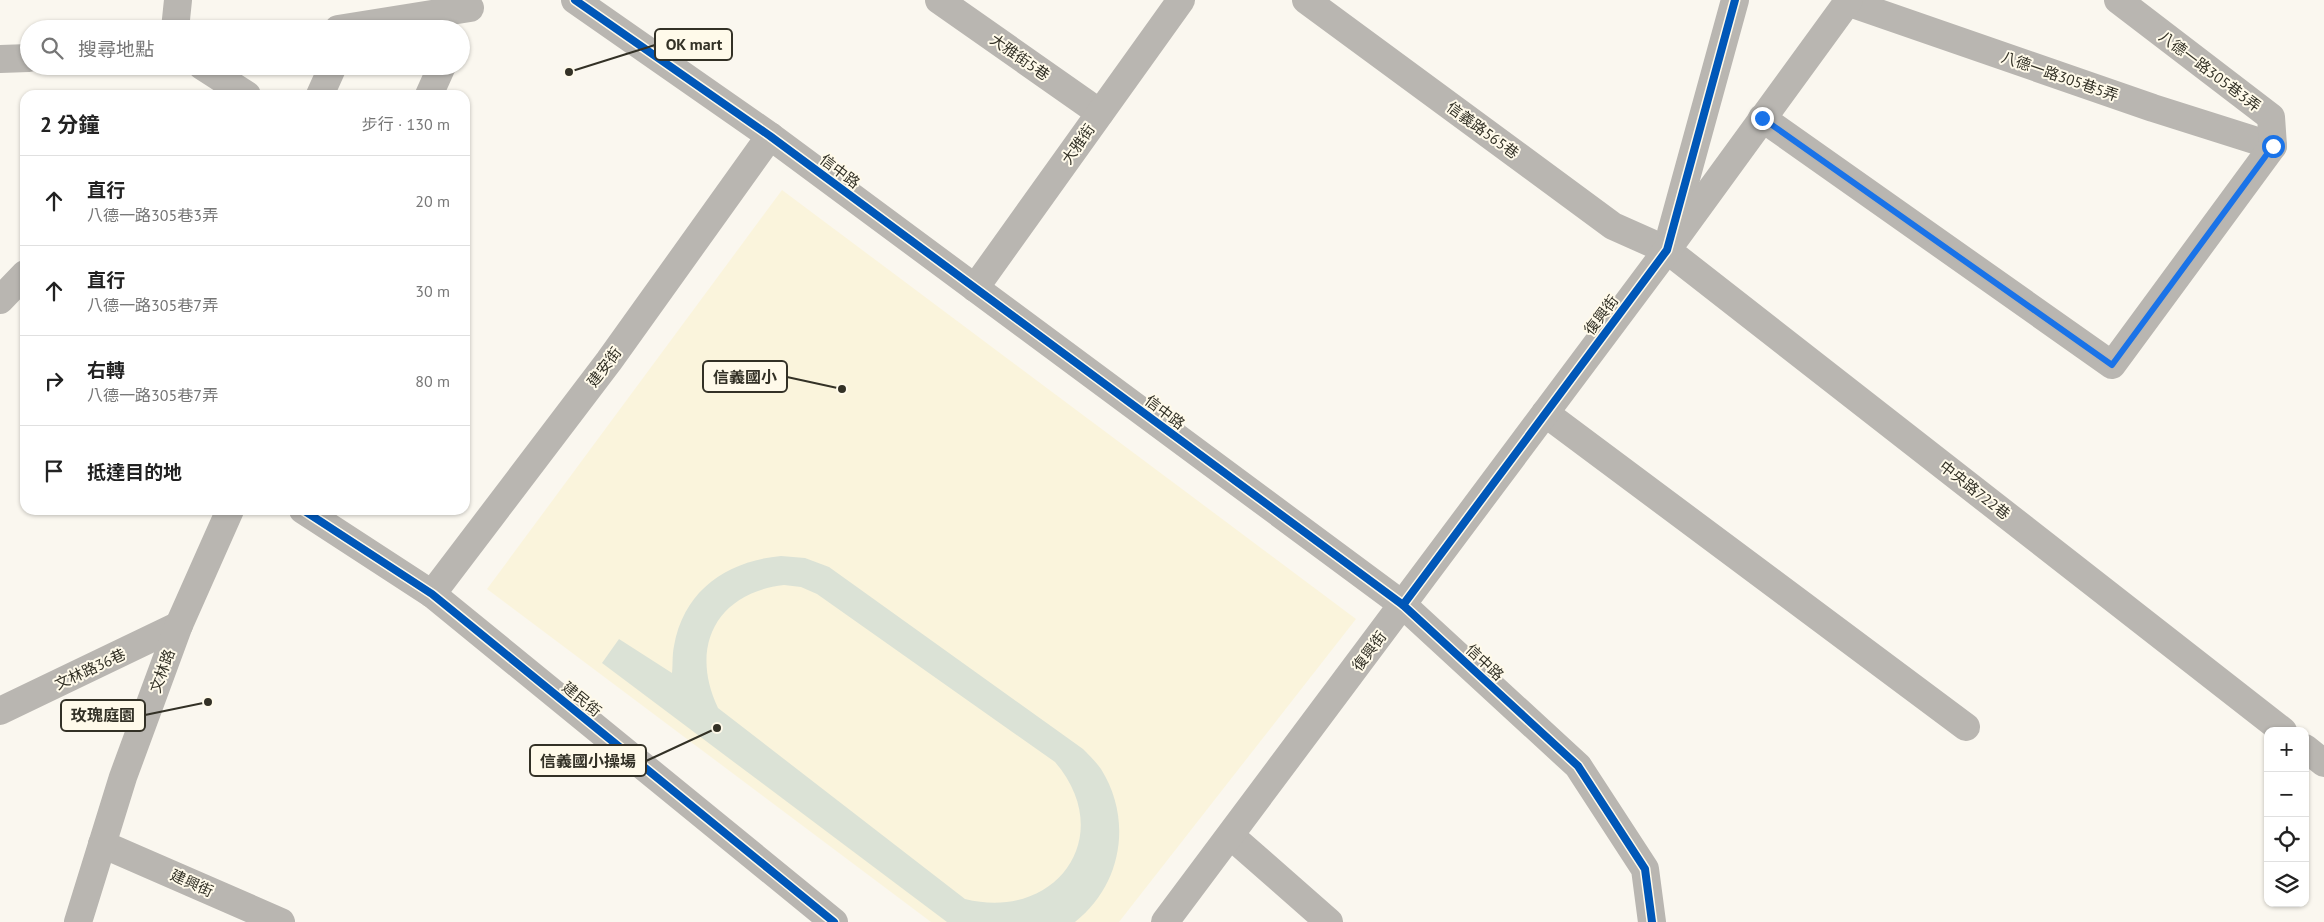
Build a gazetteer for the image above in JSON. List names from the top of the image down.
{
  "streets": {
    "street": [
      "大雅街5巷",
      "八德一路305巷3弄",
      "八德一路305巷5弄",
      "信義路565巷",
      "大雅街",
      "信中路",
      "復興街",
      "建安街",
      "中央路722巷",
      "文林路36巷",
      "文林路",
      "建民街",
      "建興街"
    ]
  },
  "crossings": [
    ["大雅街5巷", "大雅街"],
    ["八德一路305巷3弄", "八德一路305巷5弄"],
    ["信義路565巷", "復興街"],
    ["信義路565巷", "中央路722巷"],
    ["大雅街", "信中路"],
    ["信中路", "復興街"],
    ["信中路", "建安街"],
    ["復興街", "中央路722巷"],
    ["建安街", "建民街"],
    ["文林路36巷", "文林路"],
    ["文林路", "建興街"]
  ],
  "places": [
    "OK mart",
    "信義國小",
    "玫瑰庭園",
    "信義國小操場"
  ],
  "page": {
    "search": "搜尋地點",
    "heading": ["2 分鐘", "步行 · 130 m"],
    "list": [
      ["直行", "八德一路305巷3弄", "20 m"],
      ["直行", "八德一路305巷7弄", "30 m"],
      ["右轉", "八德一路305巷7弄", "80 m"],
      "抵達目的地"
    ],
    "map_buttons": ["+", "−"]
  }
}
